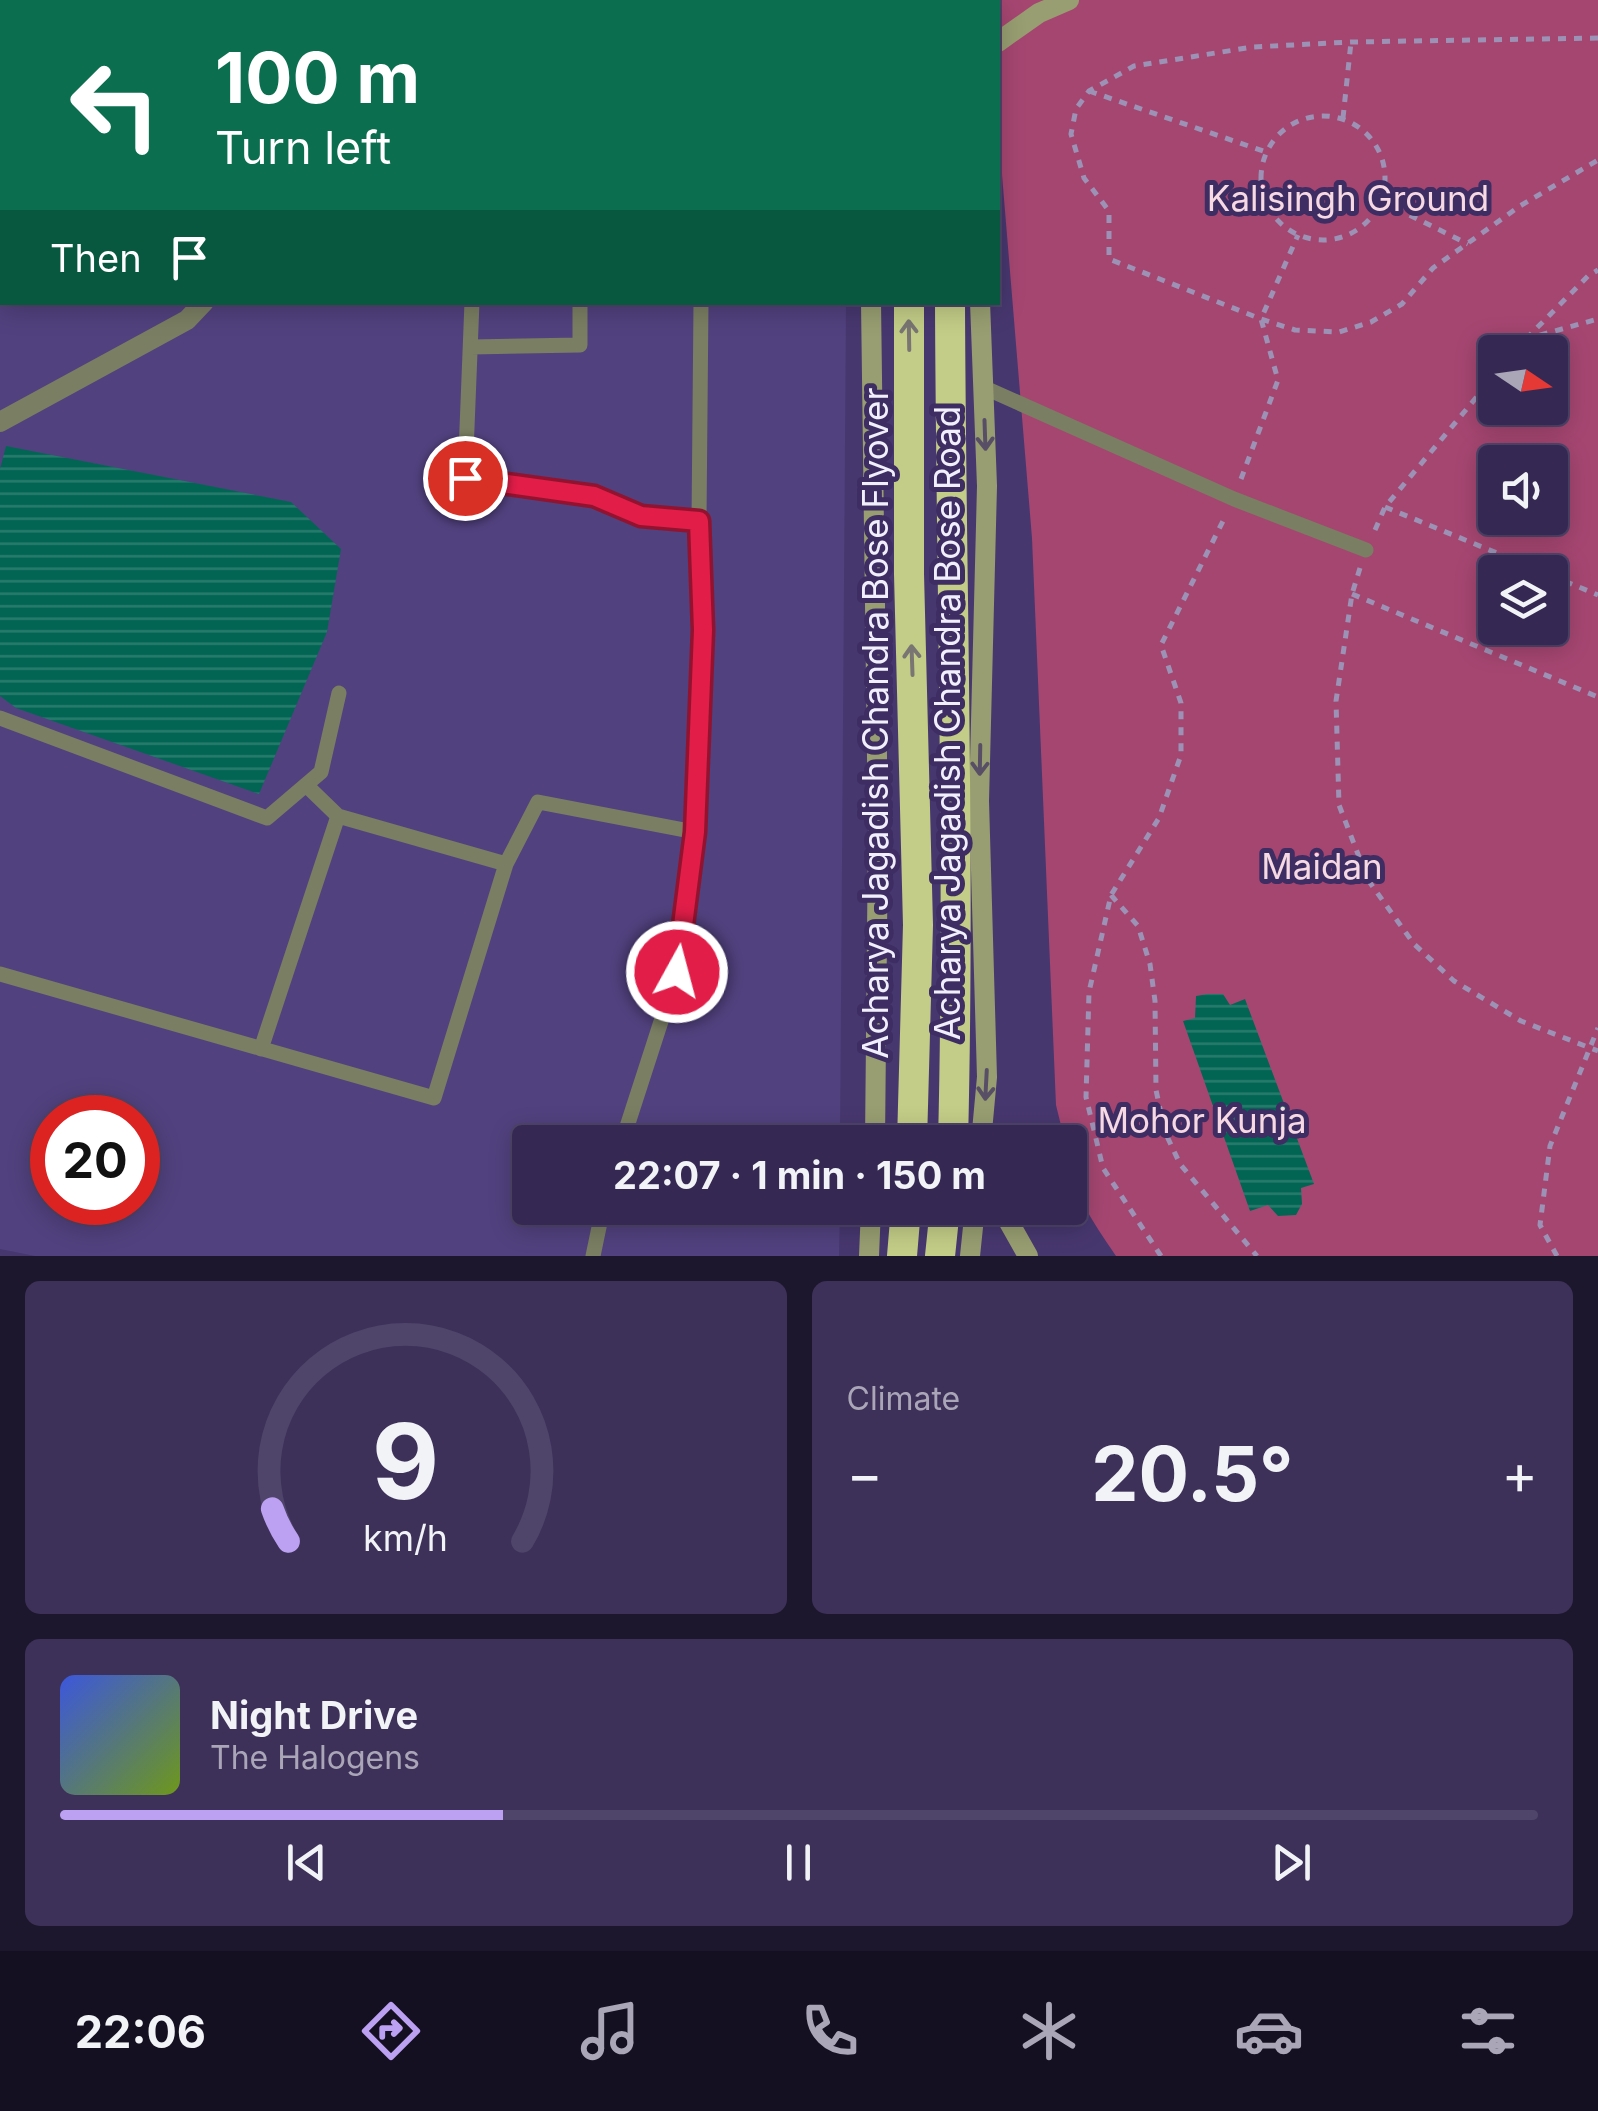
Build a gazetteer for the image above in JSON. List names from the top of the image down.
{
  "streets": {
    "highway": ["Acharya Jagadish Chandra Bose Flyover"],
    "main road": ["Acharya Jagadish Chandra Bose Road"]
  },
  "parks": ["Kalisingh Ground", "Maidan", "Mohor Kunja"],
  "north": "right",
  "page": {
    "turn": ["100 m", "Turn left"],
    "then": "Then",
    "limit": "20",
    "trip": "22:07 · 1 min · 150 m",
    "tile": "Climate",
    "heat": ["−", "20.5°", "+"],
    "song": ["Night Drive", "The Halogens"],
    "tabs": "22:06",
    "gauge": ["9", "km/h"]
  }
}
